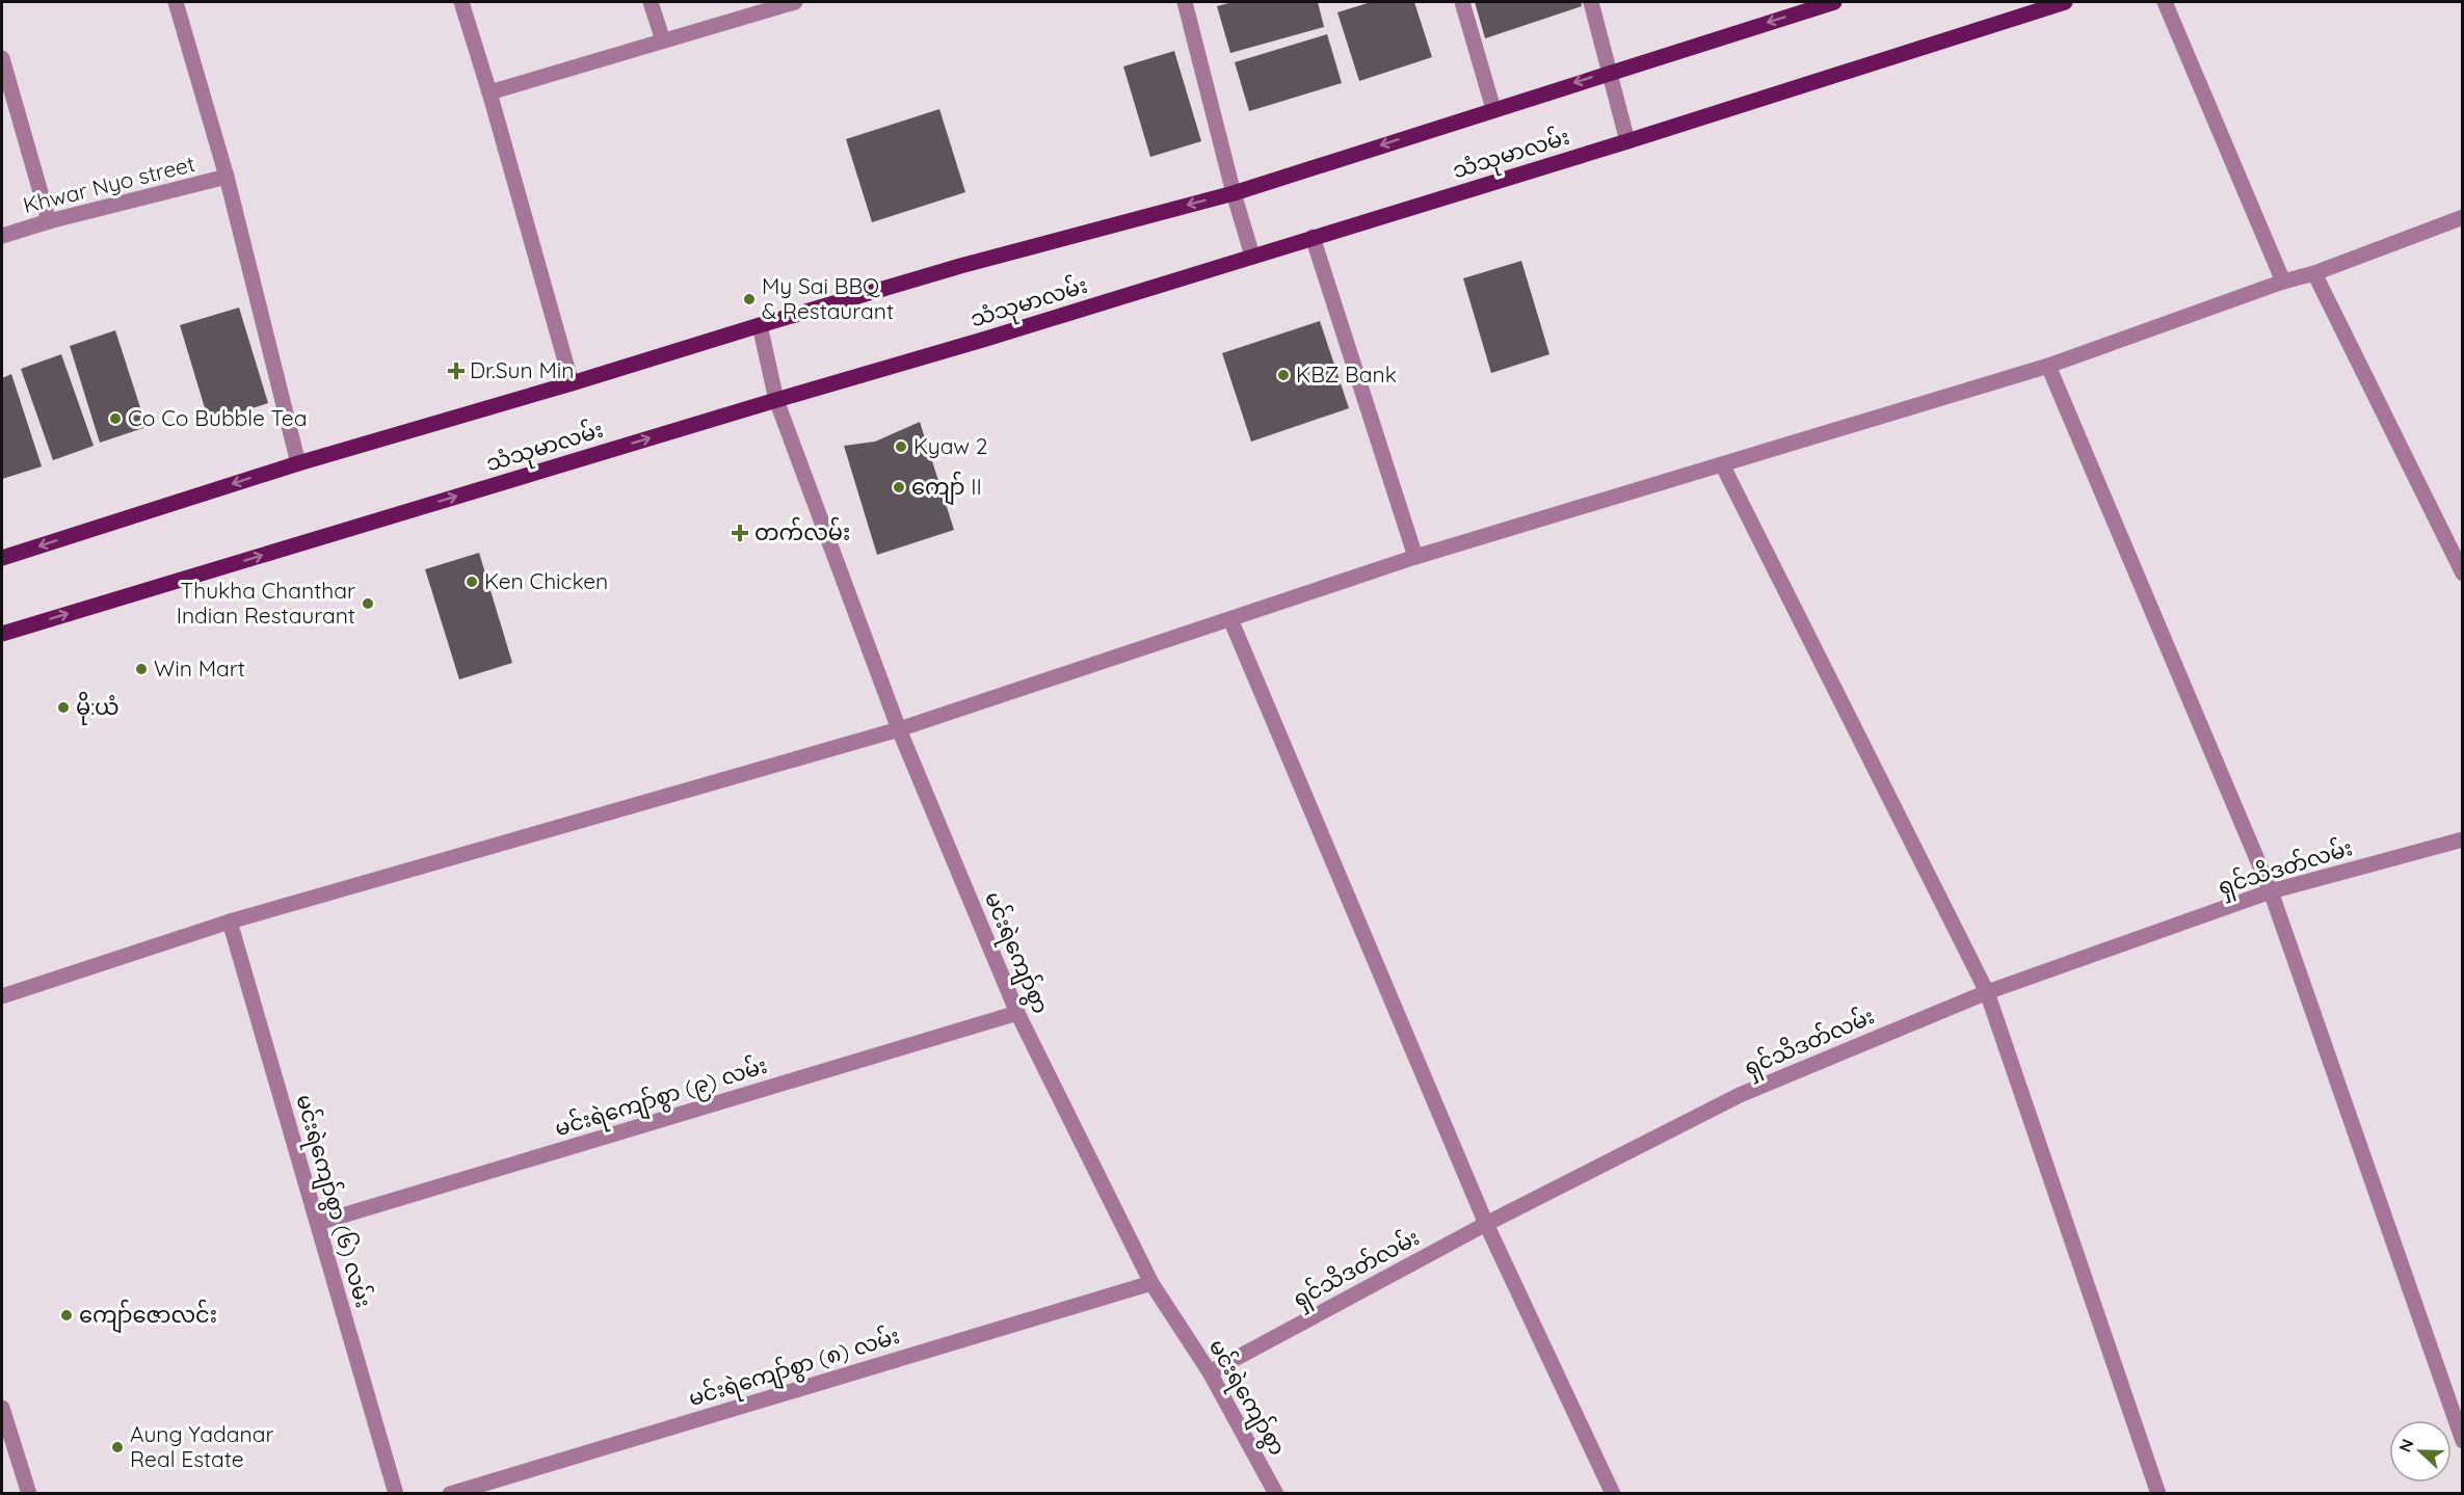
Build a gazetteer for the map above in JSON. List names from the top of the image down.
{
  "streets": {
    "main road": ["သံသုမာလမ်း"],
    "street": [
      "Khwar Nyo street",
      "ရှင်သိဒတ်လမ်း",
      "မင်းရဲကျော်စွာ",
      "မင်းရဲကျော်စွာ (၉) လမ်း",
      "မင်းရဲကျော်စွာ (၆) လမ်း",
      "မင်းရဲကျော်စွာ (၈) လမ်း"
    ]
  },
  "crossings": [
    ["သံသုမာလမ်း", "မင်းရဲကျော်စွာ"],
    ["ရှင်သိဒတ်လမ်း", "မင်းရဲကျော်စွာ"],
    ["မင်းရဲကျော်စွာ", "မင်းရဲကျော်စွာ (၉) လမ်း"],
    ["မင်းရဲကျော်စွာ", "မင်းရဲကျော်စွာ (၈) လမ်း"],
    ["မင်းရဲကျော်စွာ (၉) လမ်း", "မင်းရဲကျော်စွာ (၆) လမ်း"]
  ],
  "places": {
    "other": [
      "My Sai BBQ & Restaurant",
      "KBZ Bank",
      "Co Co Bubble Tea",
      "Kyaw 2",
      "ကျော် II",
      "Ken Chicken",
      "Thukha Chanthar Indian Restaurant",
      "Win Mart",
      "မို:ယံ",
      "ကျော်ဇောလင်း",
      "Aung Yadanar Real Estate"
    ],
    "health": ["Dr.Sun Min", "တက်လမ်း"]
  },
  "north": "left"
}
